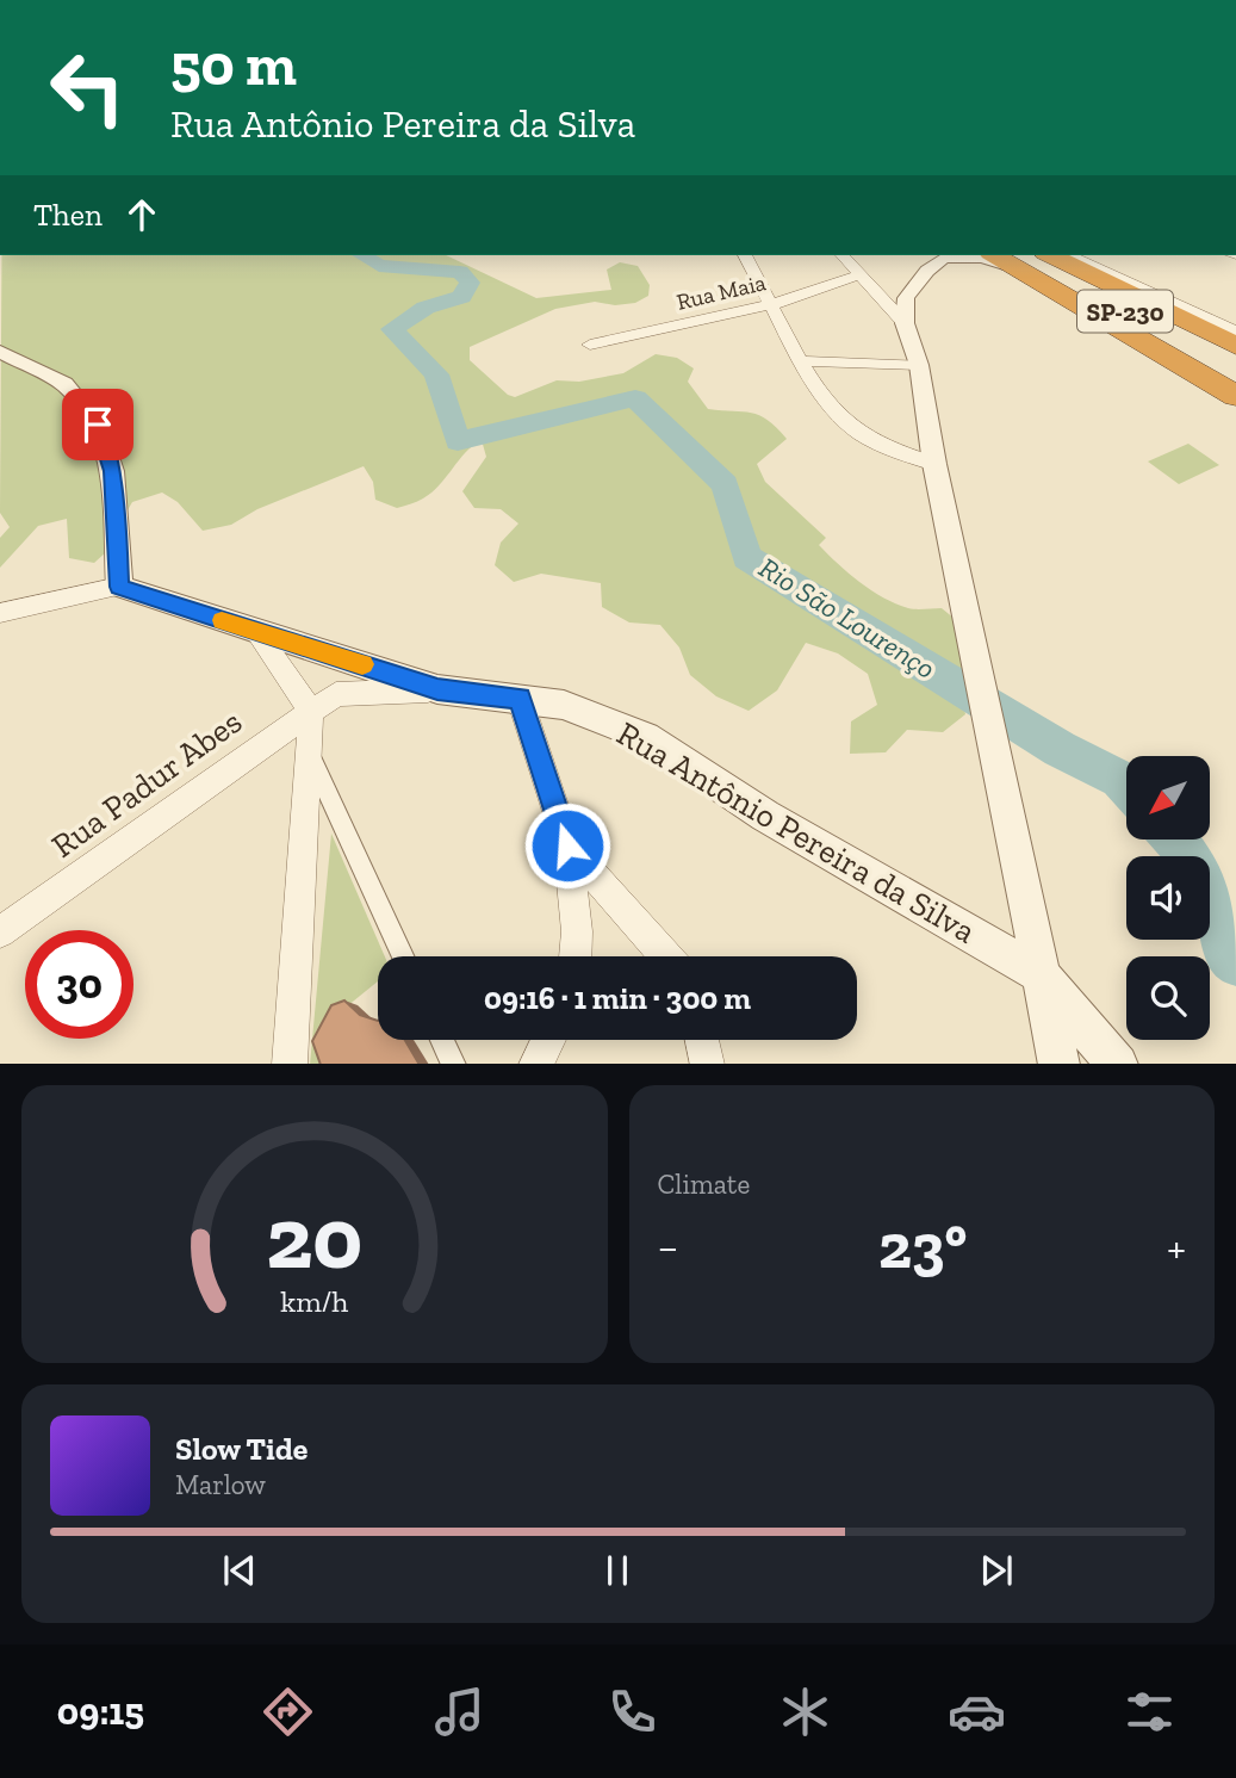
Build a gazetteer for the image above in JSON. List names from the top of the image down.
{
  "streets": {
    "highway": ["SP-230"],
    "street": ["Rua Maia", "Rua Padur Abes", "Rua Antônio Pereira da Silva"]
  },
  "water": ["Rio São Lourenço"],
  "north": "bottom left",
  "page": {
    "turn": ["50 m", "Rua Antônio Pereira da Silva"],
    "then": "Then",
    "limit": "30",
    "trip": "09:16 · 1 min · 300 m",
    "tile": "Climate",
    "heat": ["−", "23°", "+"],
    "song": ["Slow Tide", "Marlow"],
    "tabs": "09:15",
    "gauge": ["20", "km/h"]
  }
}
